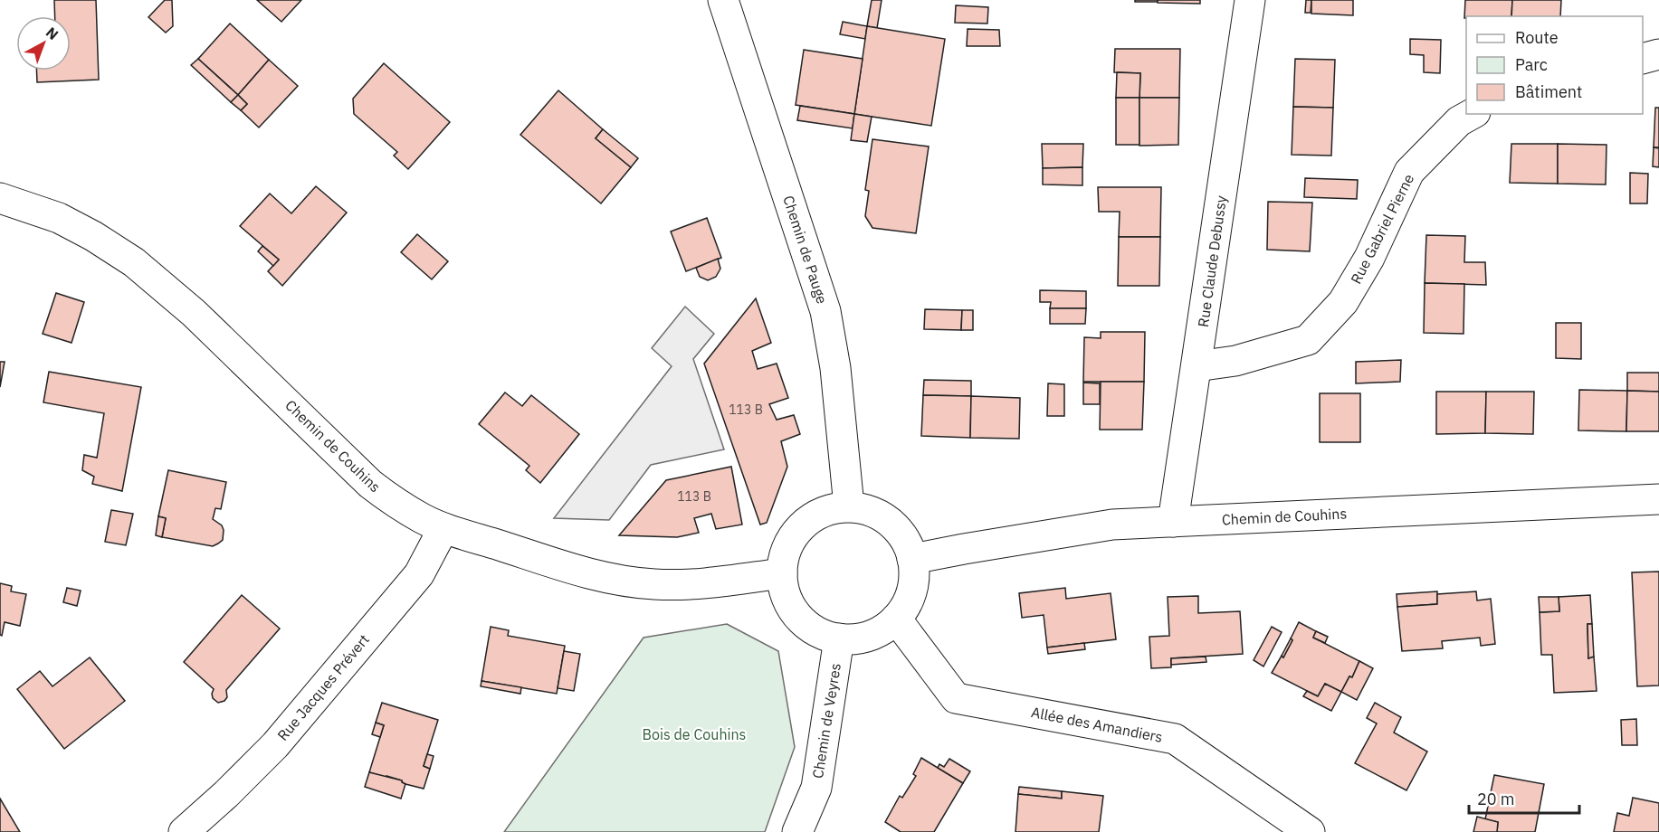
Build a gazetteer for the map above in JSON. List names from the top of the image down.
{
  "streets": {
    "street": [
      "Rue Gabriel Pierne",
      "Chemin de Pauge",
      "Rue Claude Debussy",
      "Chemin de Couhins",
      "Rue Jacques Prévert",
      "Chemin de Veyres",
      "Allée des Amandiers"
    ]
  },
  "crossings": [
    ["Rue Gabriel Pierne", "Rue Claude Debussy"],
    ["Chemin de Pauge", "Chemin de Couhins"],
    ["Chemin de Pauge", "Chemin de Veyres"],
    ["Chemin de Pauge", "Allée des Amandiers"],
    ["Rue Claude Debussy", "Chemin de Couhins"],
    ["Chemin de Couhins", "Rue Jacques Prévert"],
    ["Chemin de Couhins", "Chemin de Veyres"],
    ["Chemin de Couhins", "Allée des Amandiers"],
    ["Chemin de Veyres", "Allée des Amandiers"]
  ],
  "parks": ["Bois de Couhins"],
  "house_numbers": ["113 B", "113 B"],
  "legend": ["Route", "Parc", "Bâtiment"],
  "scale_bar": "20 m",
  "north": "top right"
}
